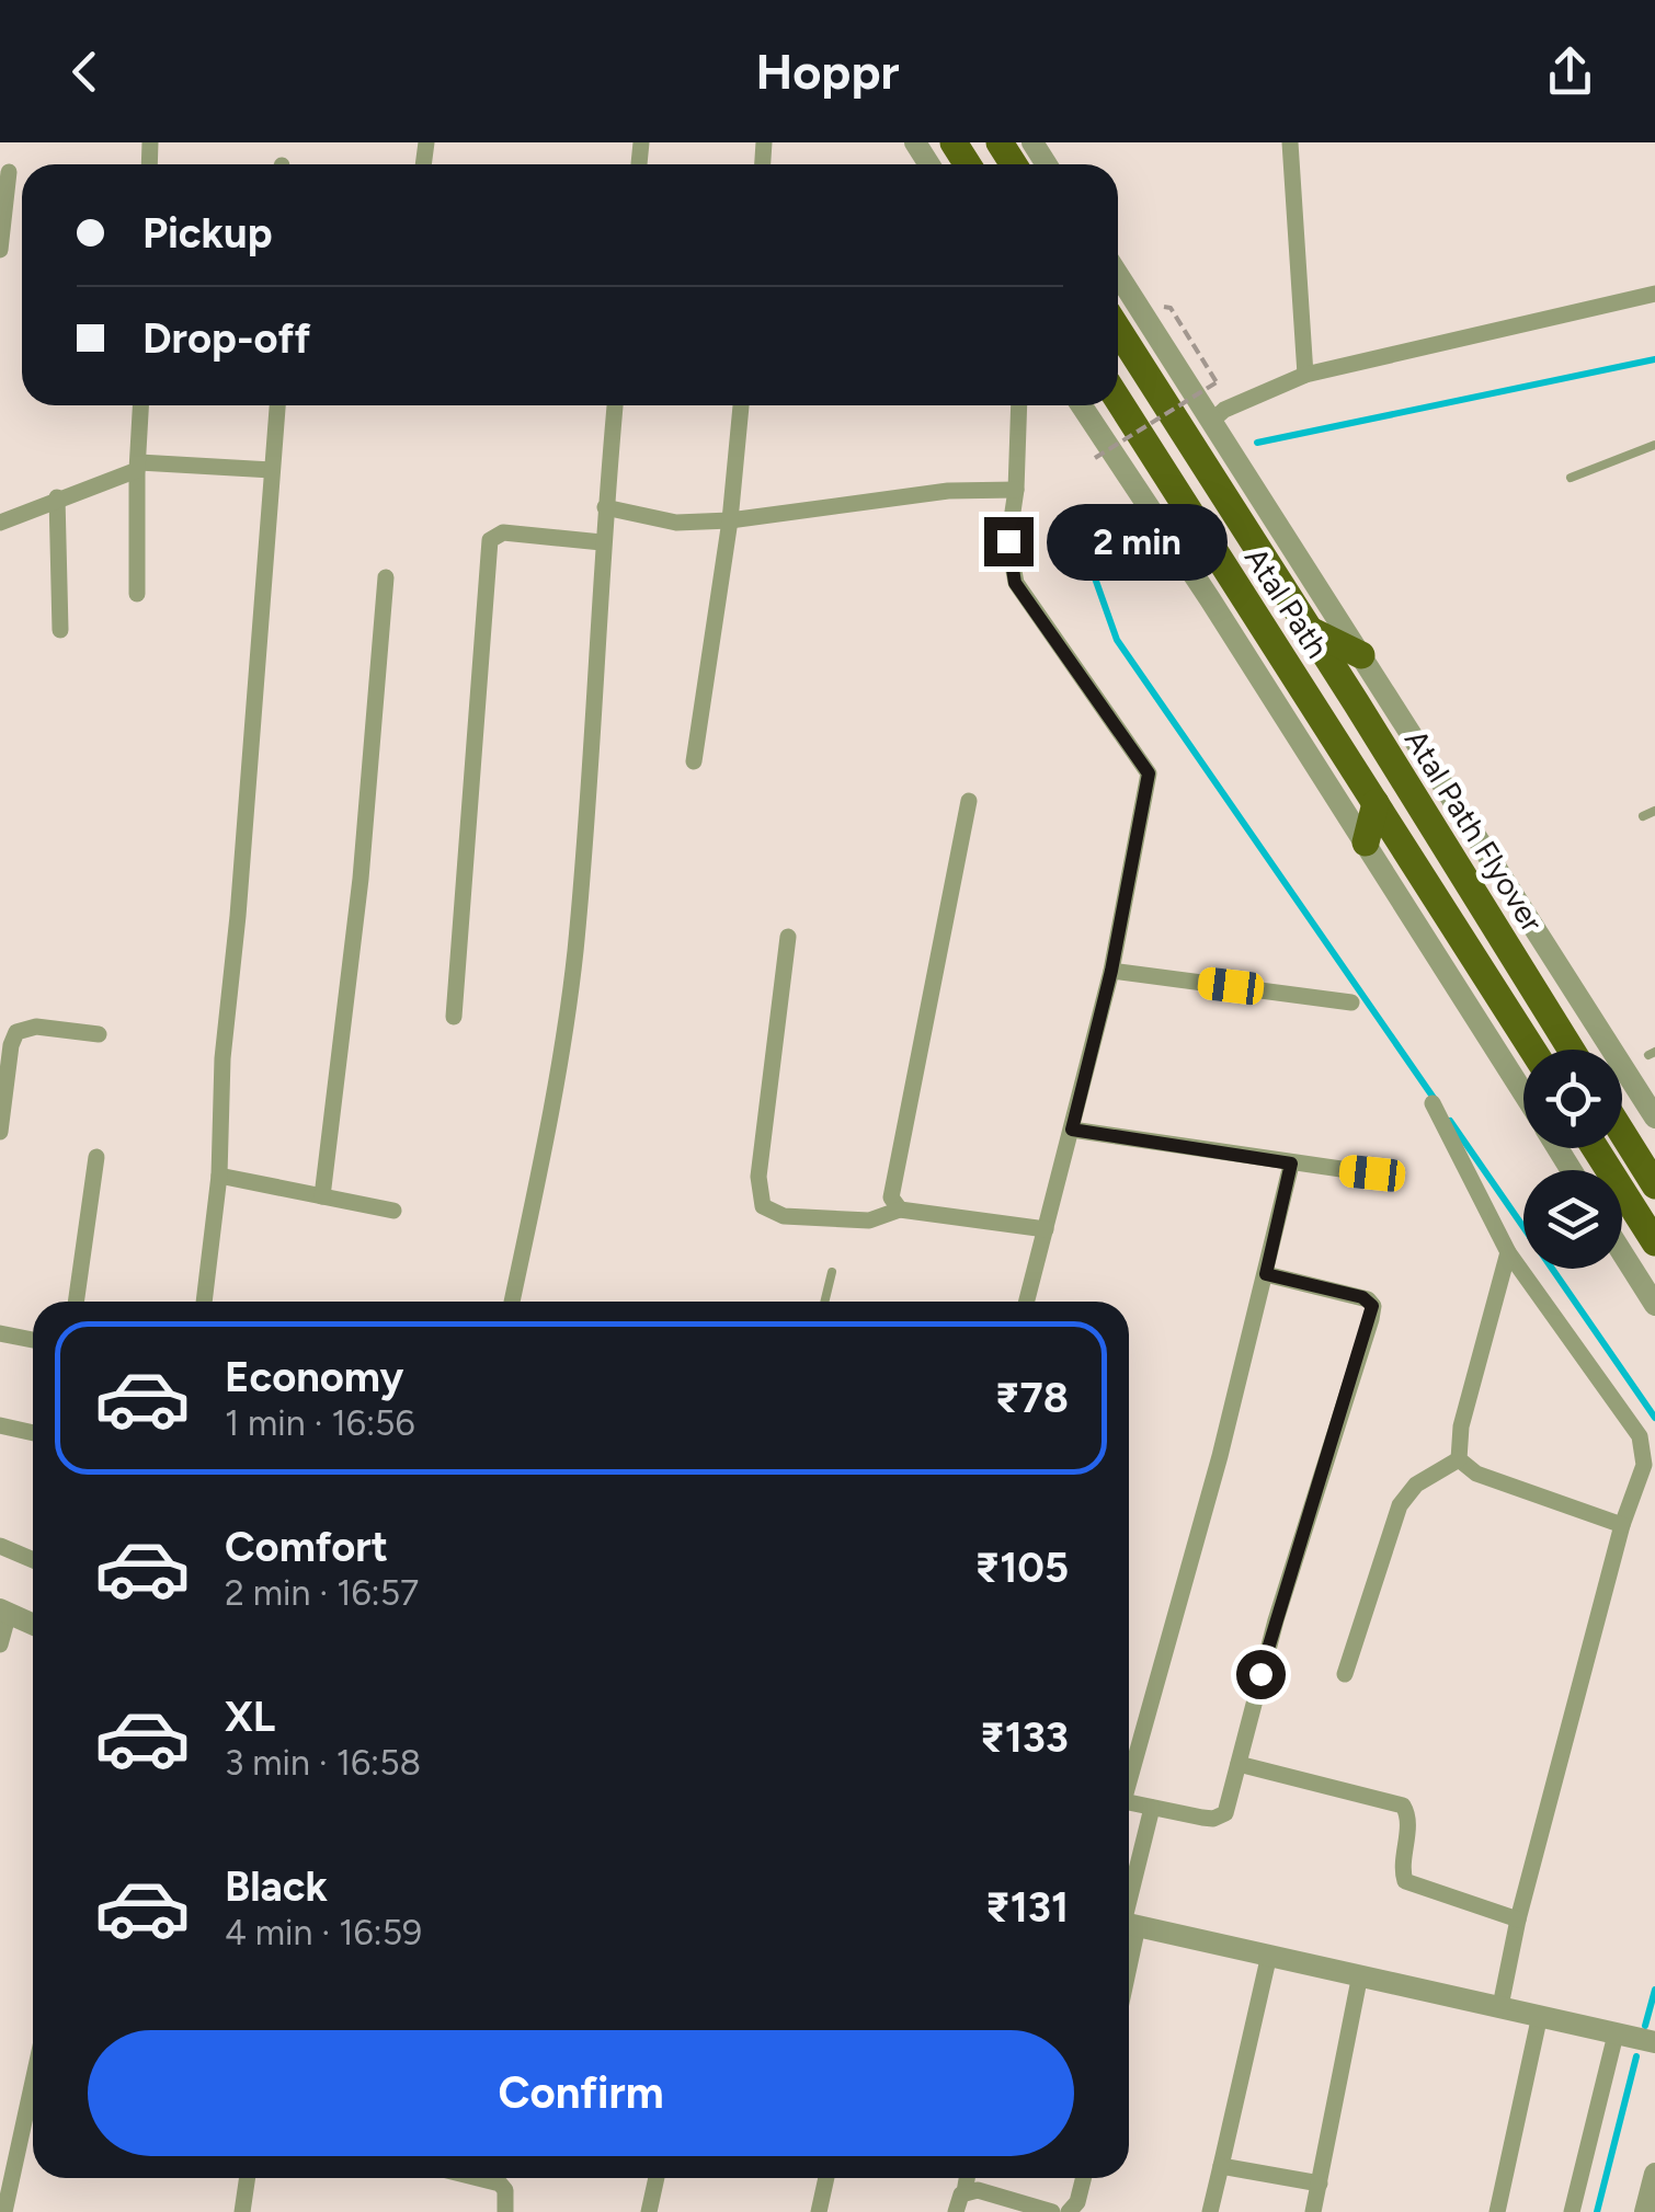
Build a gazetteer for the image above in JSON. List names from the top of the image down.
{
  "streets": {
    "main road": ["Atal Path", "Atal Path Flyover"]
  },
  "page": {
    "header": "Hoppr",
    "banner": ["Pickup", "Drop-off"],
    "bubble": "2 min",
    "list": [
      {
        "name": "Economy",
        "note": "1 min · 16:56",
        "value": "₹78"
      },
      {
        "name": "Comfort",
        "note": "2 min · 16:57",
        "value": "₹105"
      },
      {
        "name": "XL",
        "note": "3 min · 16:58",
        "value": "₹133"
      },
      {
        "name": "Black",
        "note": "4 min · 16:59",
        "value": "₹131"
      }
    ],
    "buttons": "Confirm"
  }
}
